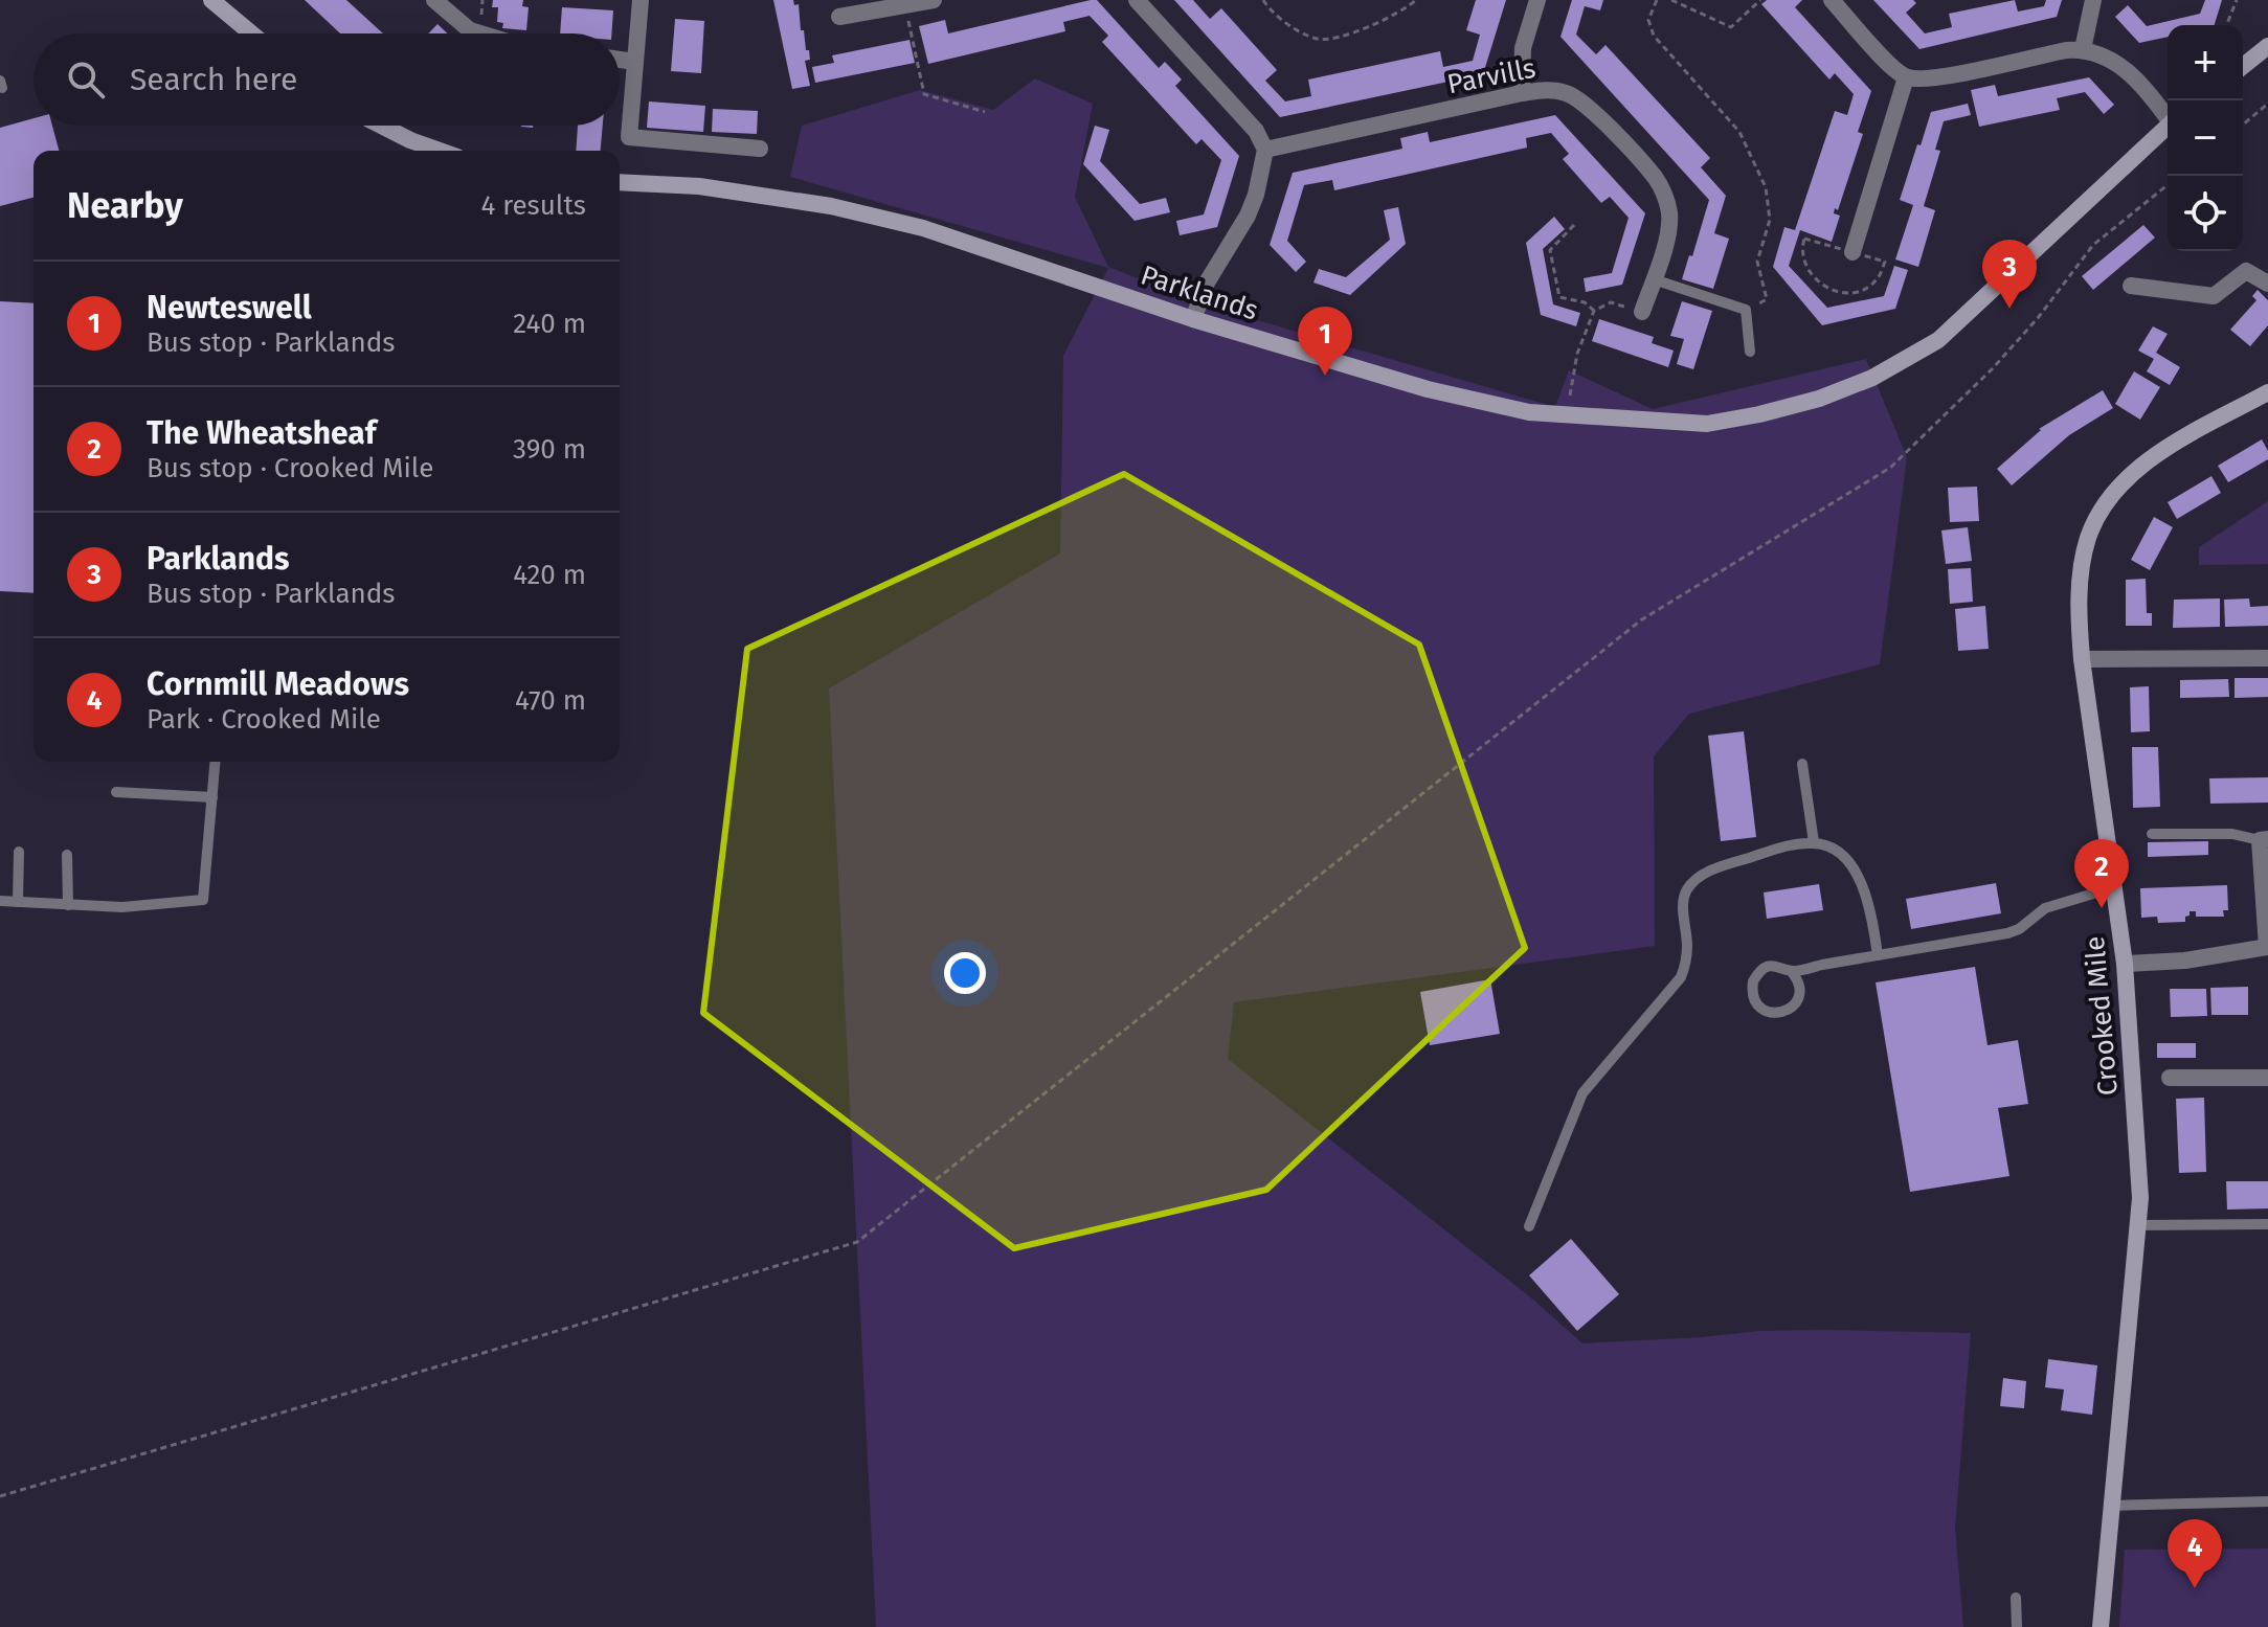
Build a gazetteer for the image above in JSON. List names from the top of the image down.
{
  "streets": {
    "street": ["Parvills", "Parklands", "Crooked Mile"]
  },
  "page": {
    "map_buttons": ["+", "−"],
    "search": "Search here",
    "heading": ["Nearby", "4 results"],
    "pins": [
      "3",
      "1",
      "2",
      "4"
    ],
    "list": [
      {
        "mark": "1",
        "name": "Newteswell",
        "note": "Bus stop · Parklands",
        "value": "240 m"
      },
      {
        "mark": "2",
        "name": "The Wheatsheaf",
        "note": "Bus stop · Crooked Mile",
        "value": "390 m"
      },
      {
        "mark": "3",
        "name": "Parklands",
        "note": "Bus stop · Parklands",
        "value": "420 m"
      },
      {
        "mark": "4",
        "name": "Cornmill Meadows",
        "note": "Park · Crooked Mile",
        "value": "470 m"
      }
    ]
  }
}
